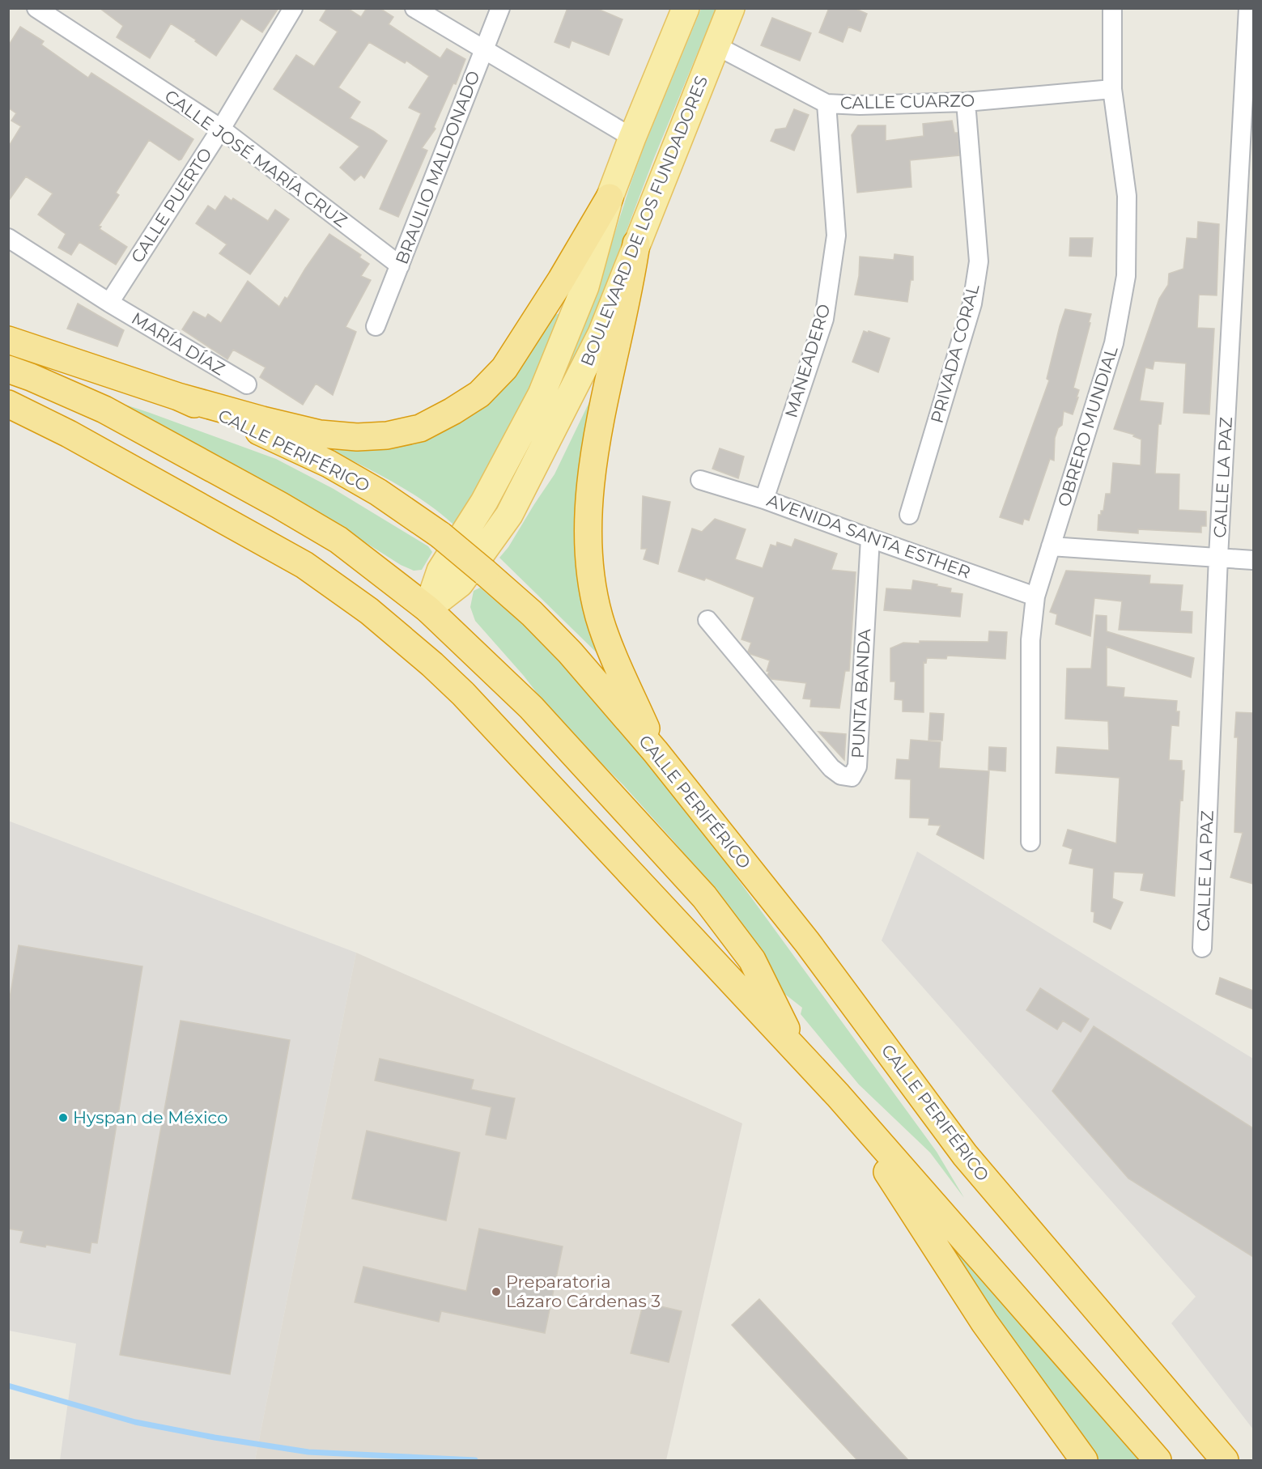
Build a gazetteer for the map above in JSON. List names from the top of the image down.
{
  "streets": {
    "highway": ["CALLE PERIFÉRICO"],
    "main road": ["BOULEVARD DE LOS FUNDADORES"],
    "street": [
      "CALLE CUARZO",
      "CALLE JOSÉ MARÍA CRUZ",
      "BRAULIO MALDONADO",
      "CALLE PUERTO",
      "MARÍA DÍAZ",
      "PRIVADA CORAL",
      "MANEADERO",
      "OBRERO MUNDIAL",
      "CALLE LA PAZ",
      "AVENIDA SANTA ESTHER",
      "PUNTA BANDA"
    ]
  },
  "crossings": [
    ["CALLE CUARZO", "BOULEVARD DE LOS FUNDADORES"],
    ["CALLE CUARZO", "PRIVADA CORAL"],
    ["CALLE CUARZO", "MANEADERO"],
    ["CALLE CUARZO", "OBRERO MUNDIAL"],
    ["CALLE JOSÉ MARÍA CRUZ", "BRAULIO MALDONADO"],
    ["CALLE JOSÉ MARÍA CRUZ", "CALLE PUERTO"],
    ["CALLE PUERTO", "MARÍA DÍAZ"],
    ["MANEADERO", "AVENIDA SANTA ESTHER"],
    ["OBRERO MUNDIAL", "AVENIDA SANTA ESTHER"],
    ["AVENIDA SANTA ESTHER", "PUNTA BANDA"]
  ],
  "places": ["Hyspan de México", "Preparatoria Lázaro Cárdenas 3"]
}
